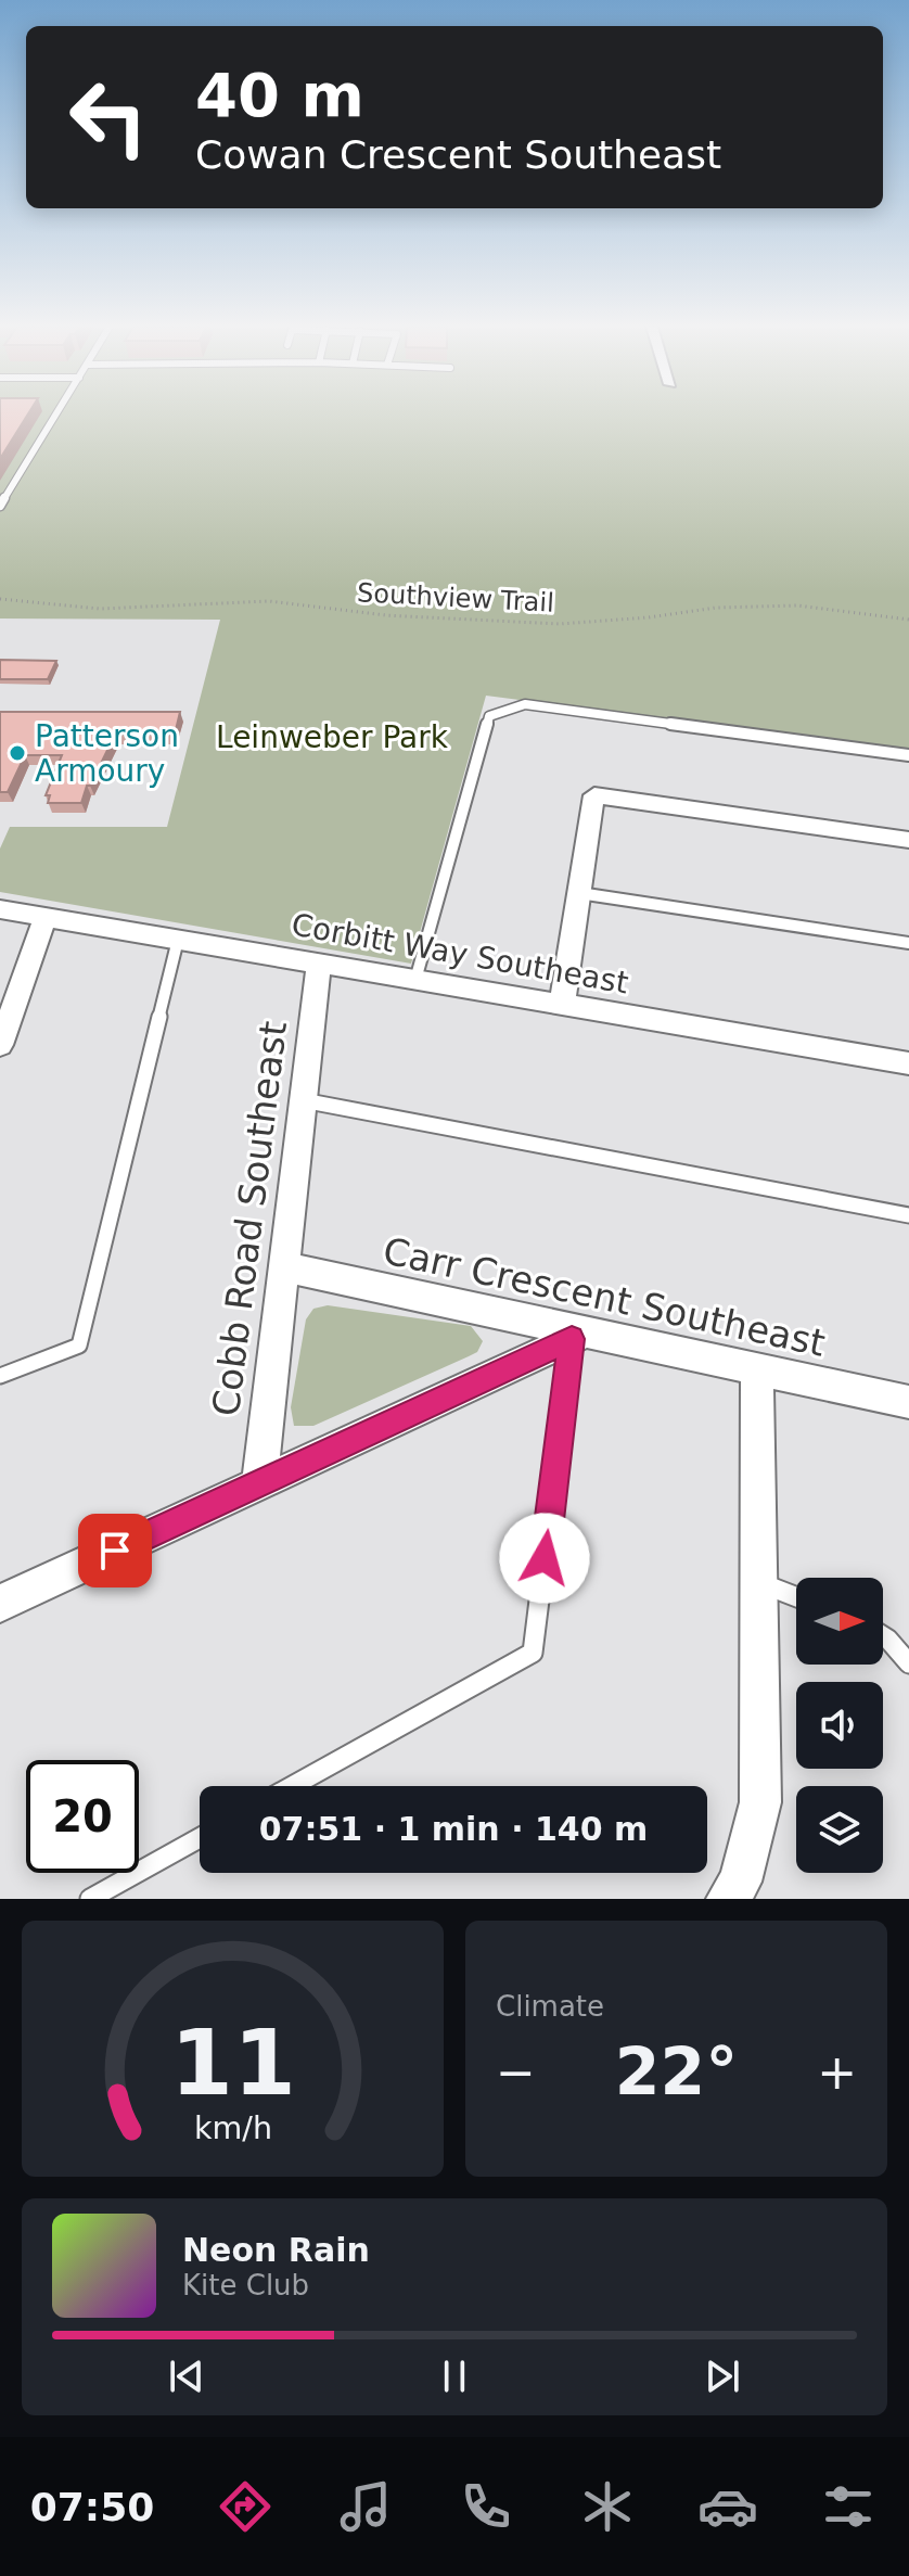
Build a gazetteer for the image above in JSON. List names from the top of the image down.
{
  "streets": {
    "street": ["Corbitt Way Southeast", "Cobb Road Southeast", "Carr Crescent Southeast"],
    "path": ["Southview Trail"]
  },
  "crossings": [
    ["Corbitt Way Southeast", "Cobb Road Southeast"],
    ["Cobb Road Southeast", "Carr Crescent Southeast"]
  ],
  "parks": ["Leinweber Park"],
  "places": ["Patterson Armoury"],
  "north": "right",
  "page": {
    "turn": ["40 m", "Cowan Crescent Southeast"],
    "limit": "20",
    "trip": "07:51 · 1 min · 140 m",
    "tile": "Climate",
    "heat": ["−", "22°", "+"],
    "song": ["Neon Rain", "Kite Club"],
    "tabs": "07:50",
    "gauge": ["11", "km/h"]
  }
}
